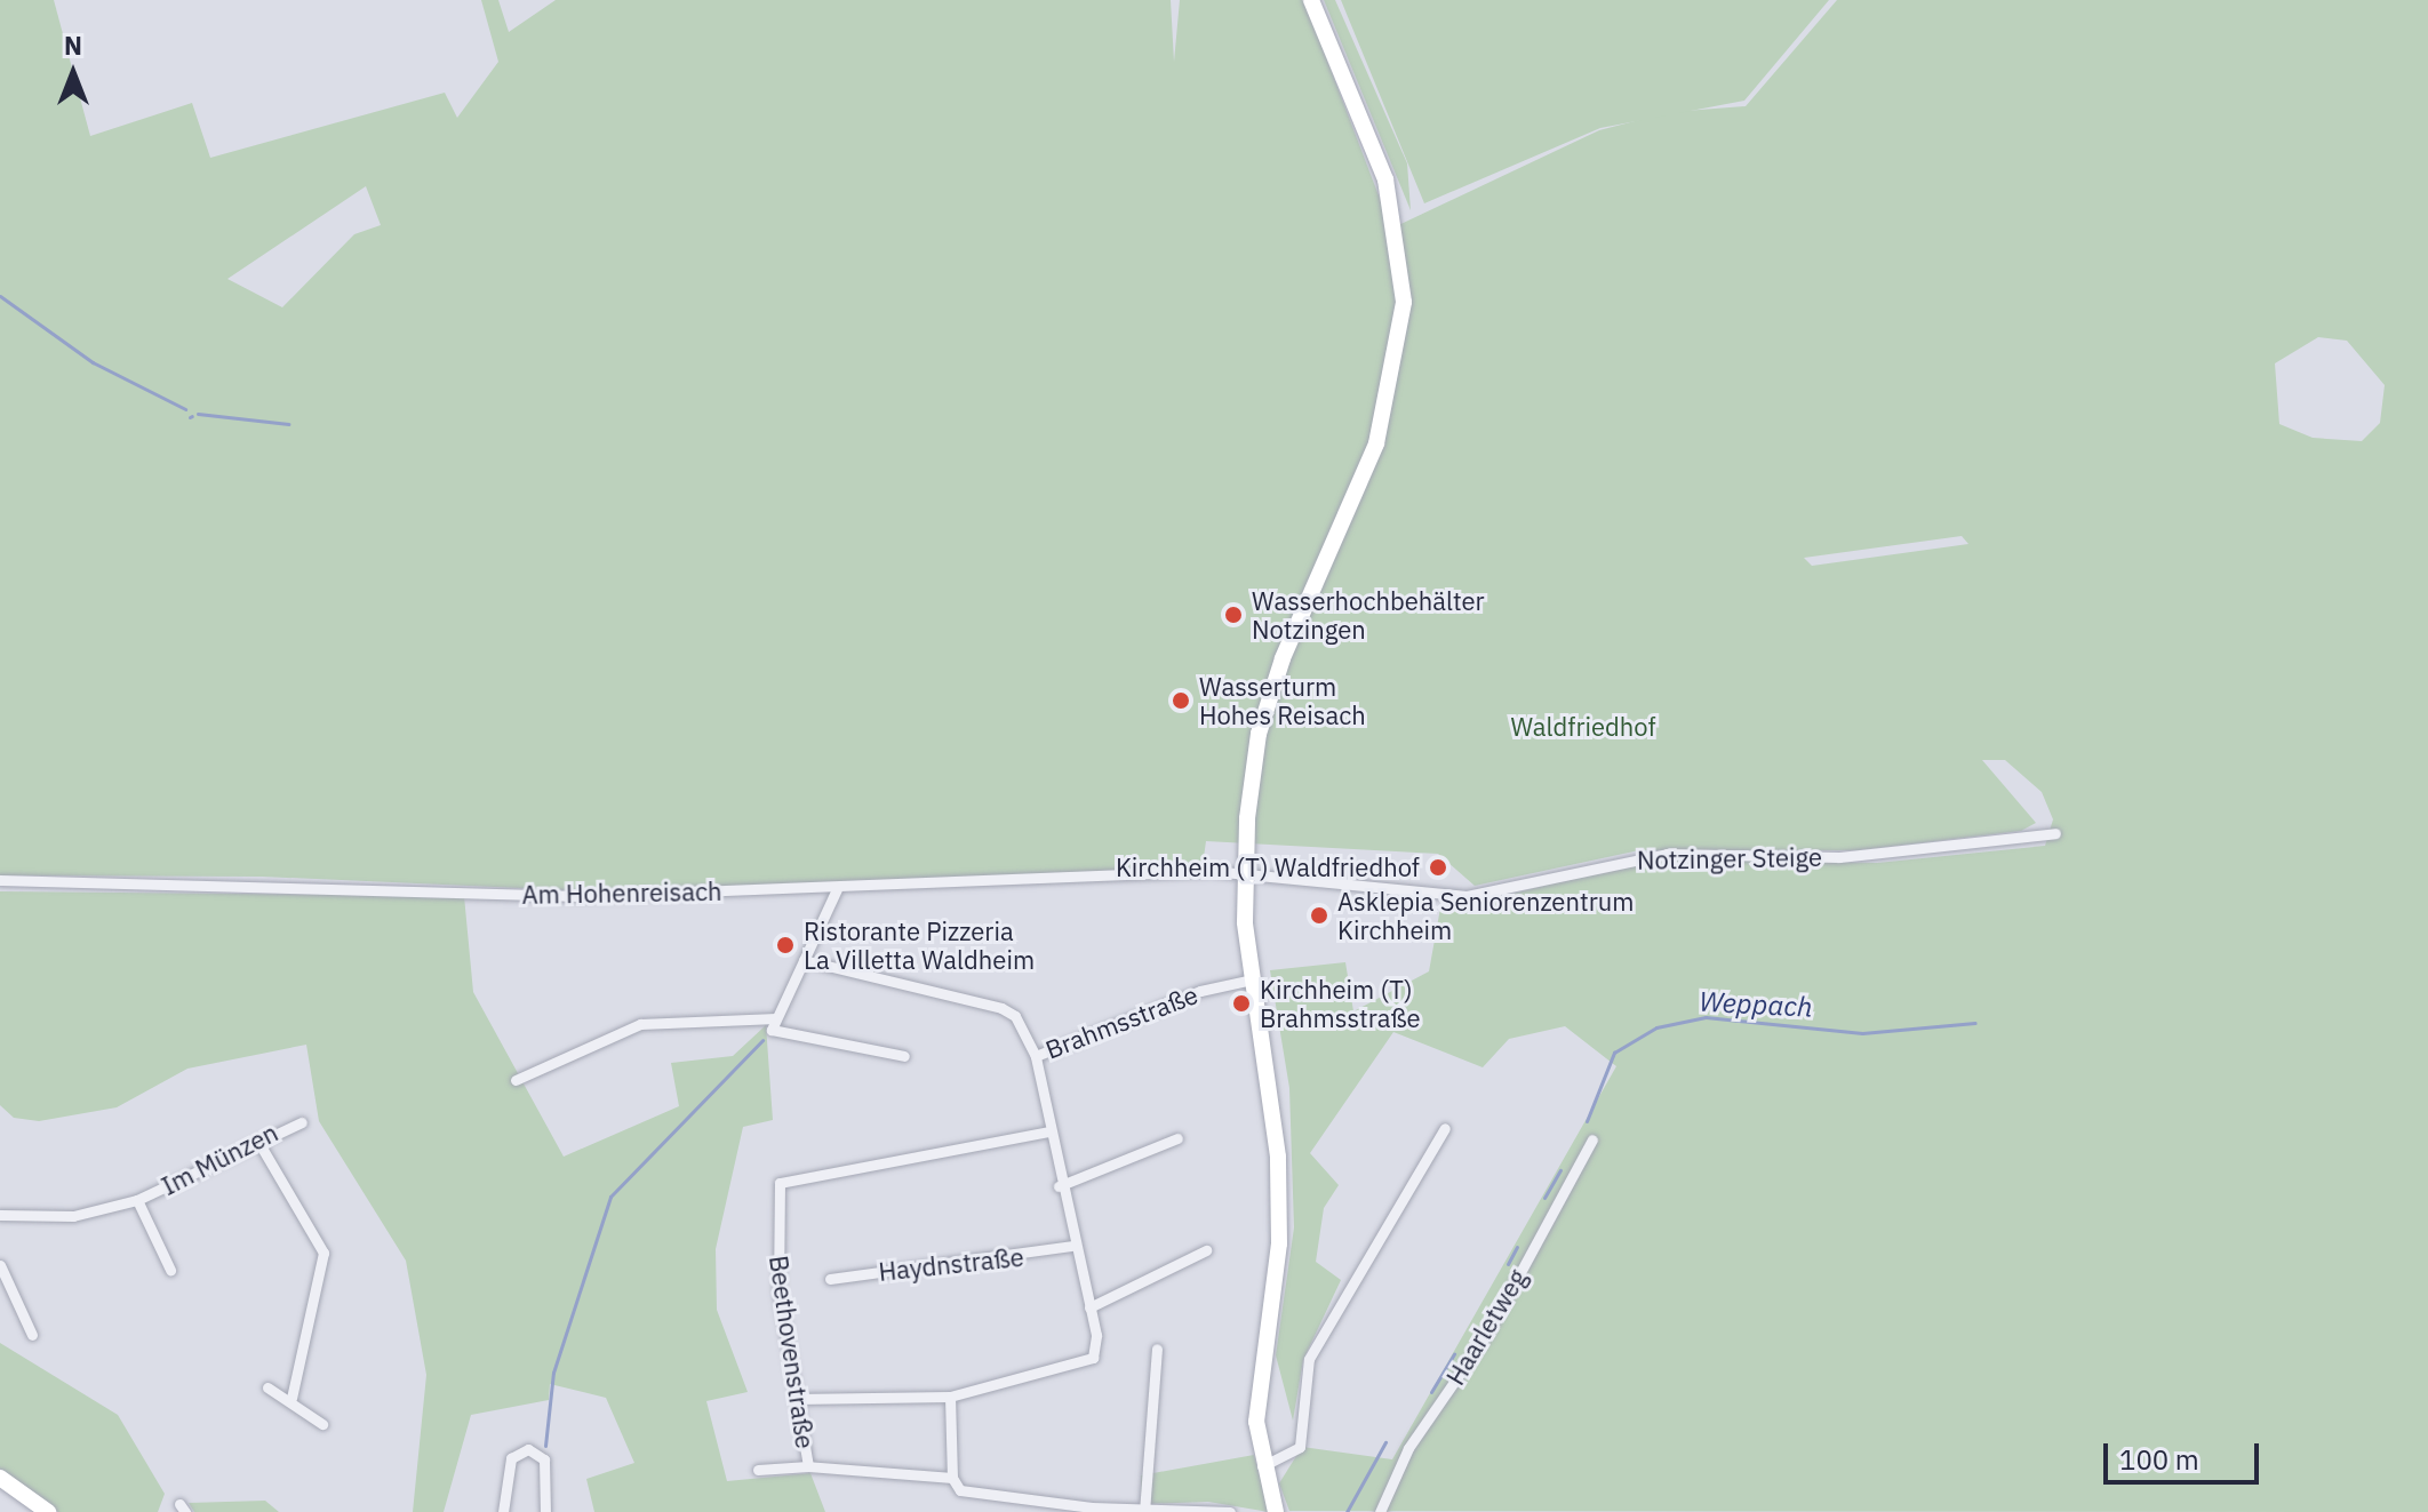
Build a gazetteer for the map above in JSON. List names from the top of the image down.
{
  "streets": {
    "street": [
      "Notzinger Steige",
      "Am Hohenreisach",
      "Brahmsstraße",
      "Im Münzen",
      "Haydnstraße",
      "Haarletweg",
      "Beethovenstraße"
    ]
  },
  "crossings": [
    ["Notzinger Steige", "Am Hohenreisach"]
  ],
  "water": ["Weppach"],
  "parks": ["Waldfriedhof"],
  "places": [
    "Wasserhochbehälter Notzingen",
    "Wasserturm Hohes Reisach",
    "Kirchheim (T) Waldfriedhof",
    "Asklepia Seniorenzentrum Kirchheim",
    "Ristorante Pizzeria La Villetta Waldheim",
    "Kirchheim (T) Brahmsstraße"
  ],
  "scale_bar": "100 m",
  "north": "top"
}
